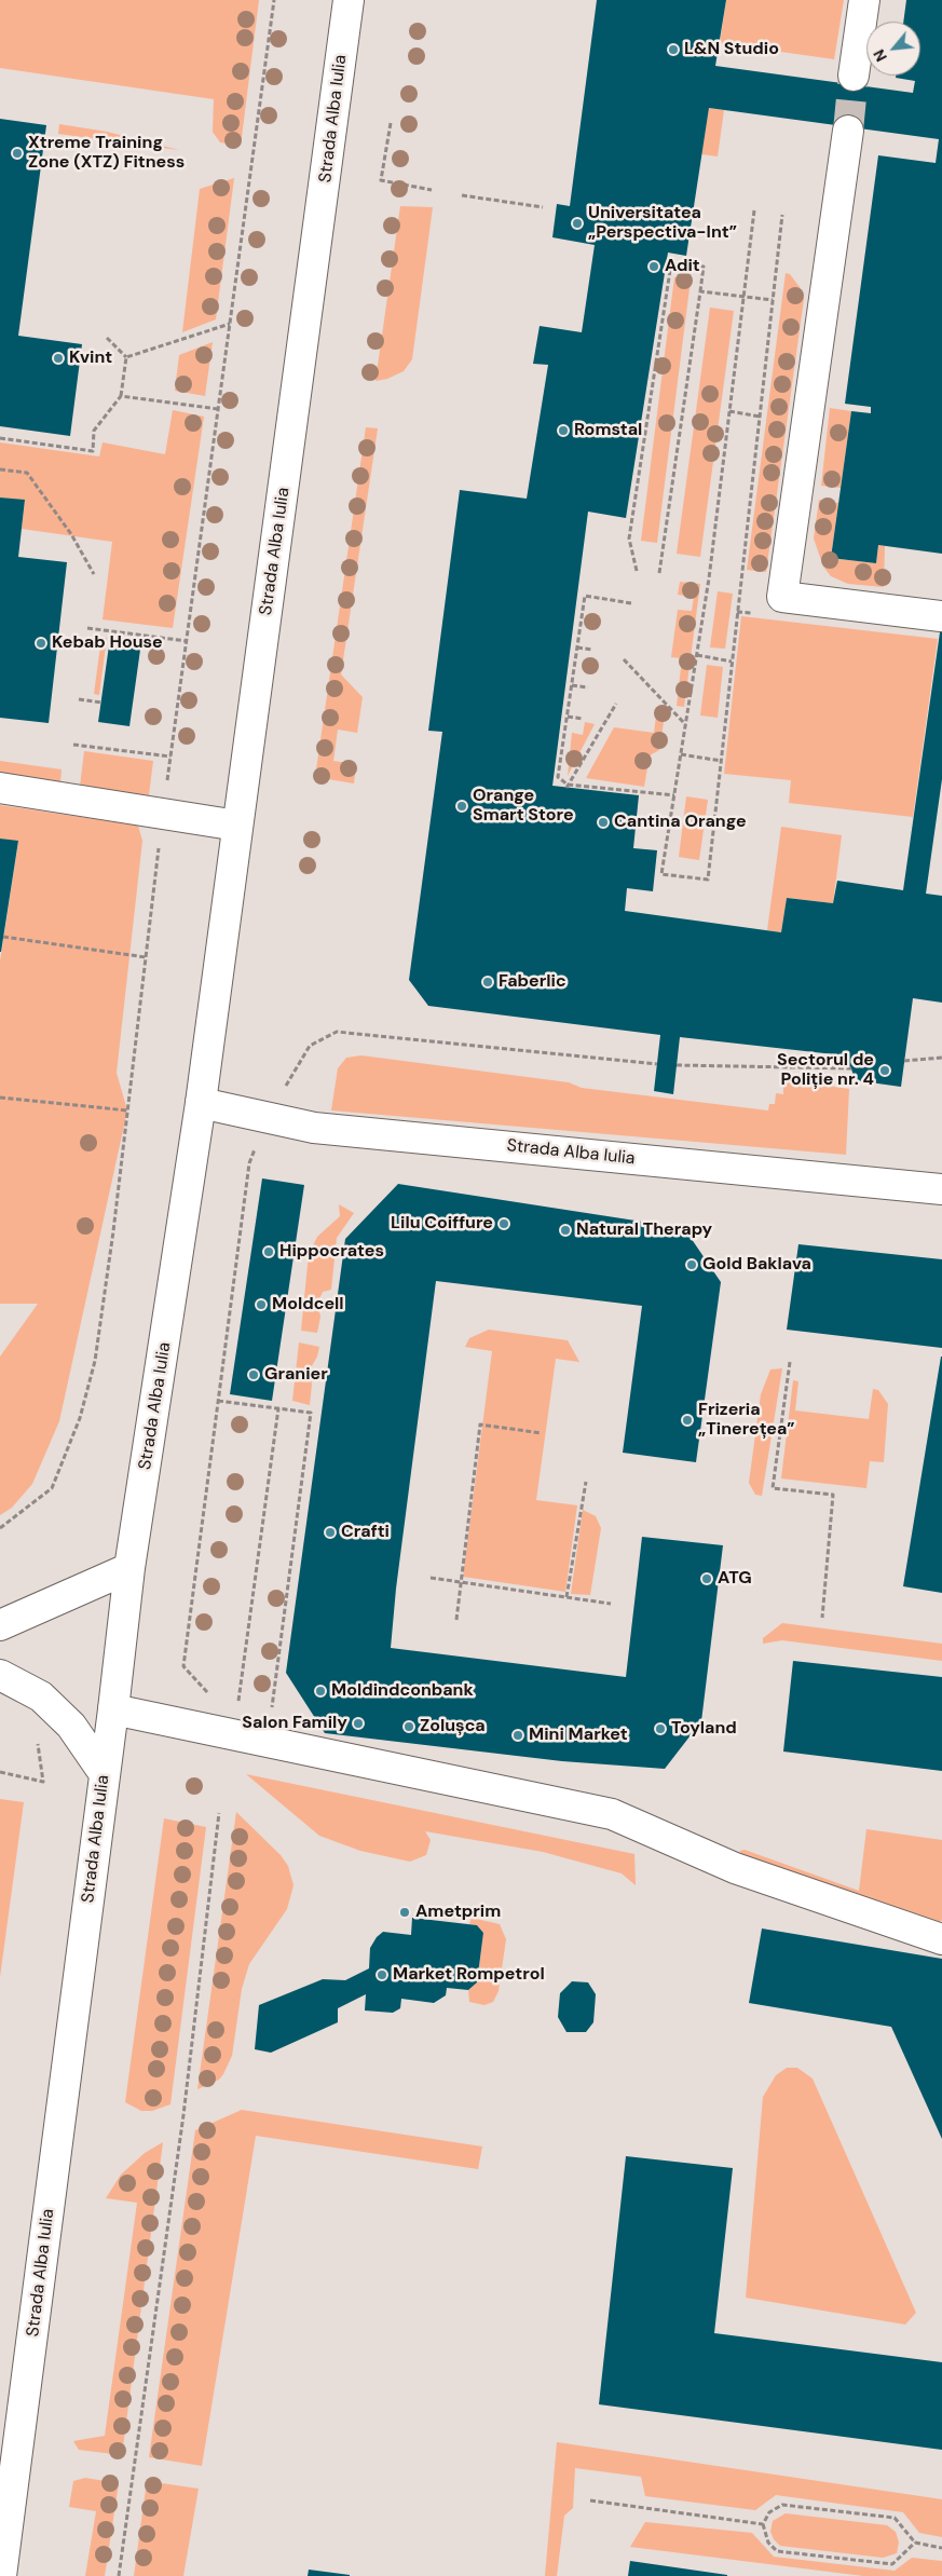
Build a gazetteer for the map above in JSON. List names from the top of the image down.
{
  "streets": {
    "main road": ["Strada Alba Iulia"]
  },
  "places": [
    "L&N Studio",
    "Xtreme Training Zone (XTZ) Fitness",
    "Universitatea „Perspectiva-Int”",
    "Adit",
    "Kvint",
    "Romstal",
    "Kebab House",
    "Orange Smart Store",
    "Cantina Orange",
    "Faberlic",
    "Sectorul de Poliție nr. 4",
    "Lilu Coiffure",
    "Natural Therapy",
    "Hippocrates",
    "Gold Baklava",
    "Moldcell",
    "Granier",
    "Frizeria „Tinerețea”",
    "Crafti",
    "ATG",
    "Moldindconbank",
    "Salon Family",
    "Zolușca",
    "Toyland",
    "Mini Market",
    "Ametprim",
    "Market Rompetrol"
  ],
  "north": "bottom left"
}
